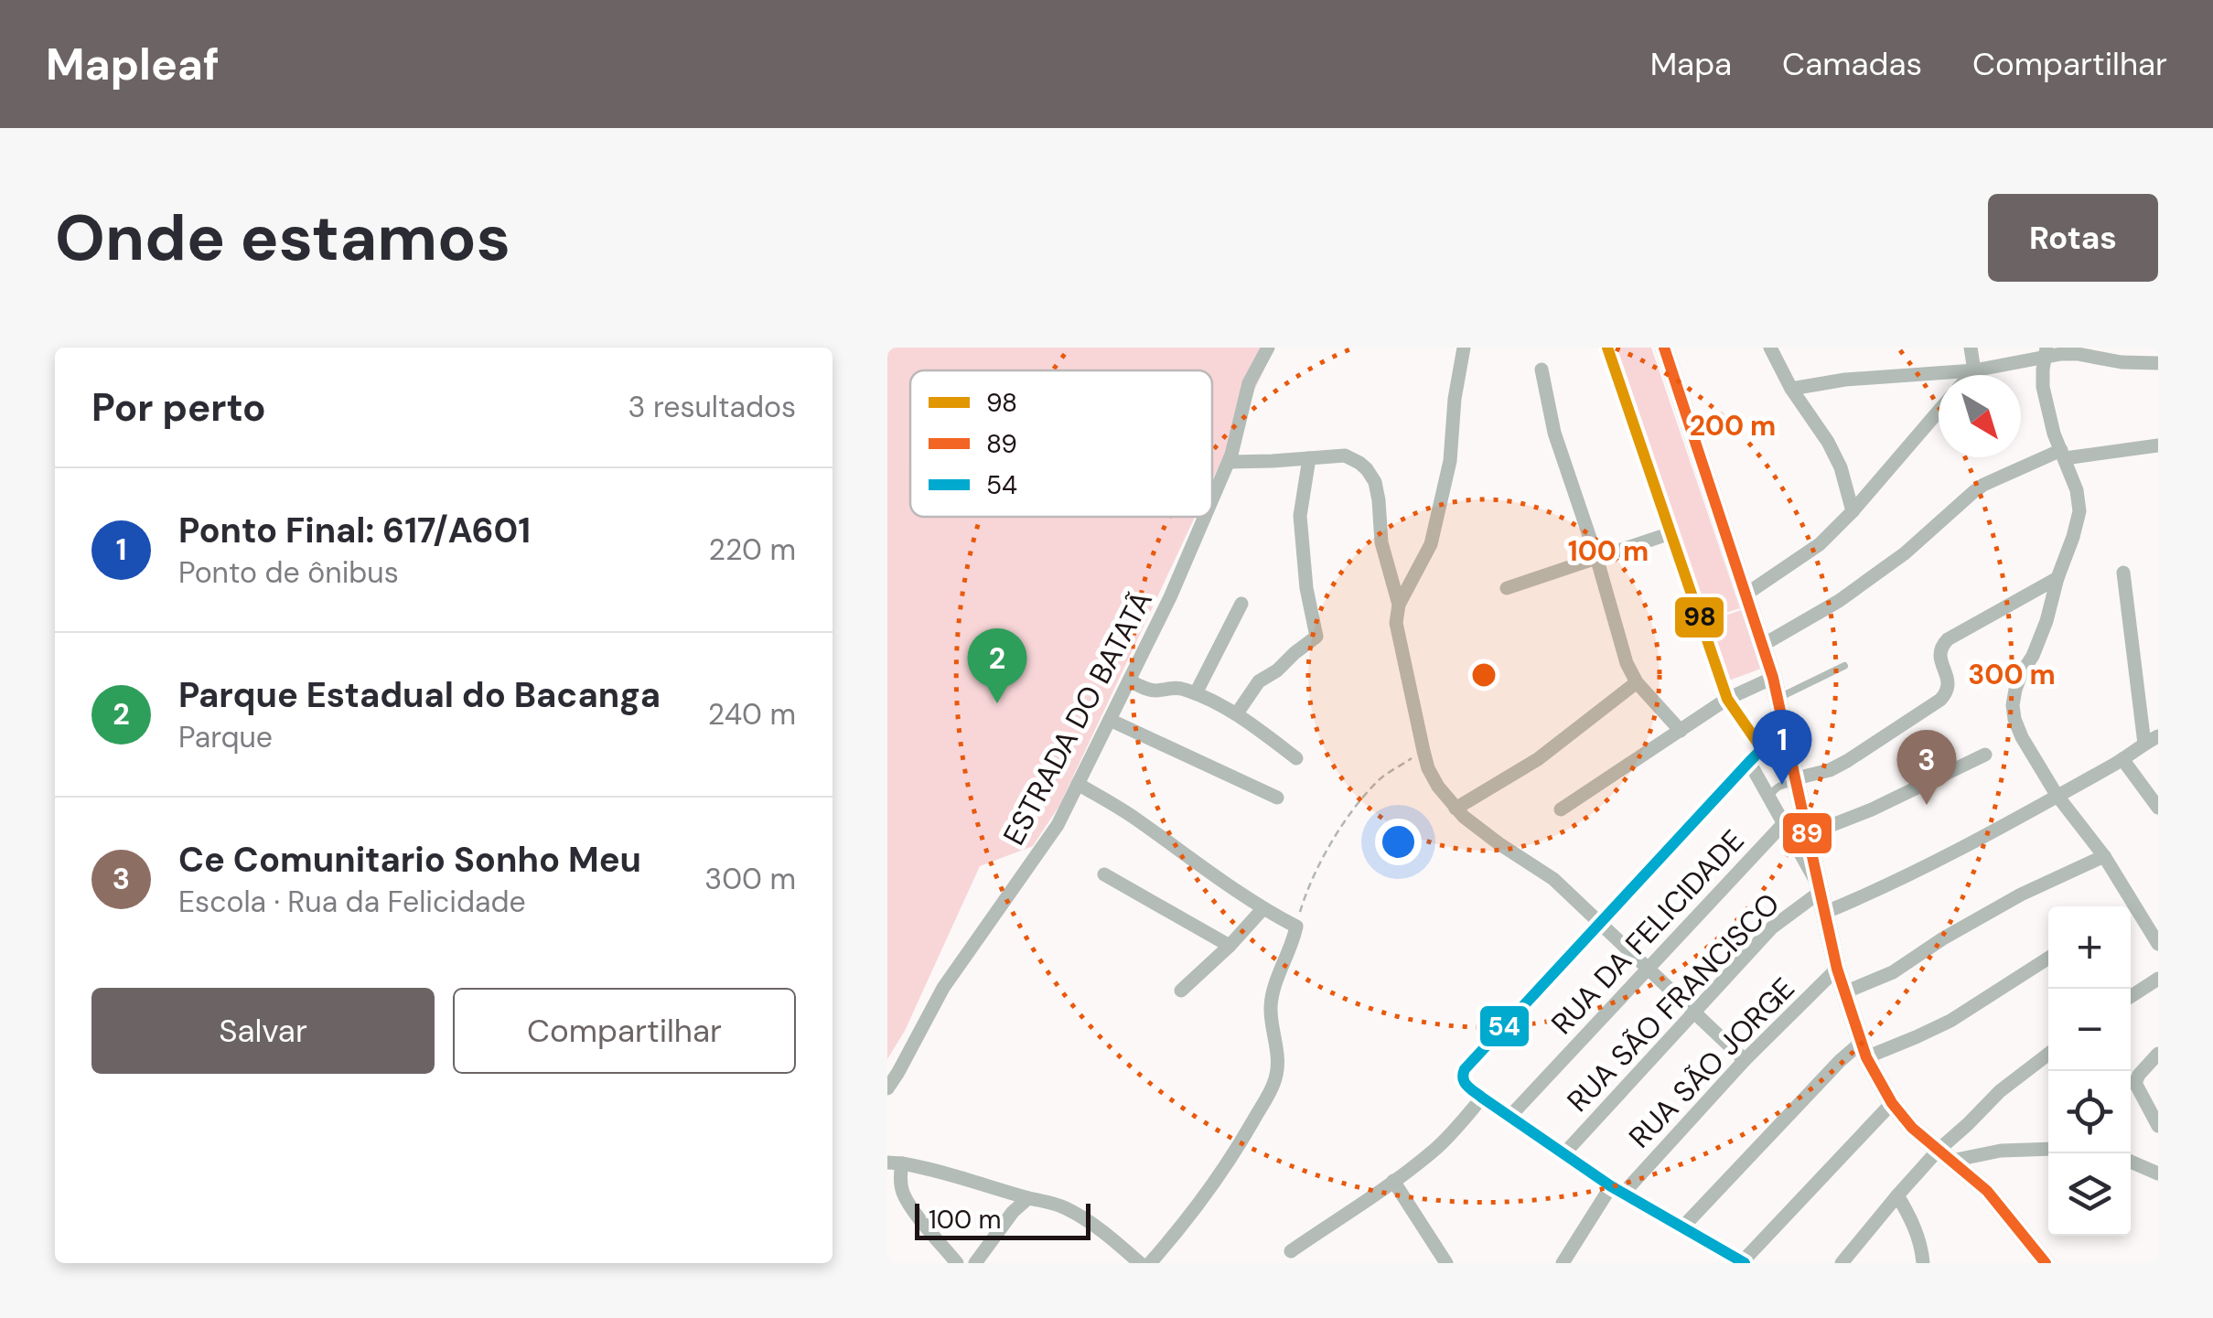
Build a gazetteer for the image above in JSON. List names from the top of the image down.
{
  "streets": {
    "street": [
      "ESTRADA DO BATATÃ",
      "RUA DA FELICIDADE",
      "RUA SÃO FRANCISCO",
      "RUA SÃO JORGE"
    ]
  },
  "crossings": [
    ["RUA DA FELICIDADE", "RUA SÃO FRANCISCO"]
  ],
  "lines": ["transit line 98", "transit line 89", "transit line 54"],
  "legend": ["98", "89", "54"],
  "scale_bar": "100 m",
  "north": "bottom right",
  "page": {
    "header": "Mapleaf",
    "nav": ["Mapa", "Camadas", "Compartilhar"],
    "buttons": [
      "Rotas",
      ["Salvar", "Compartilhar"]
    ],
    "title": "Onde estamos",
    "heading": ["Por perto", "3 resultados"],
    "list": [
      {
        "mark": "1",
        "name": "Ponto Final: 617/A601",
        "note": "Ponto de ônibus",
        "value": "220 m"
      },
      {
        "mark": "2",
        "name": "Parque Estadual do Bacanga",
        "note": "Parque",
        "value": "240 m"
      },
      {
        "mark": "3",
        "name": "Ce Comunitario Sonho Meu",
        "note": "Escola · Rua da Felicidade",
        "value": "300 m"
      }
    ],
    "pins": ["2", "1", "3"],
    "map_buttons": ["+", "−"],
    "scale": "100 m"
  },
  "rings": ["200 m", "100 m", "300 m"]
}
